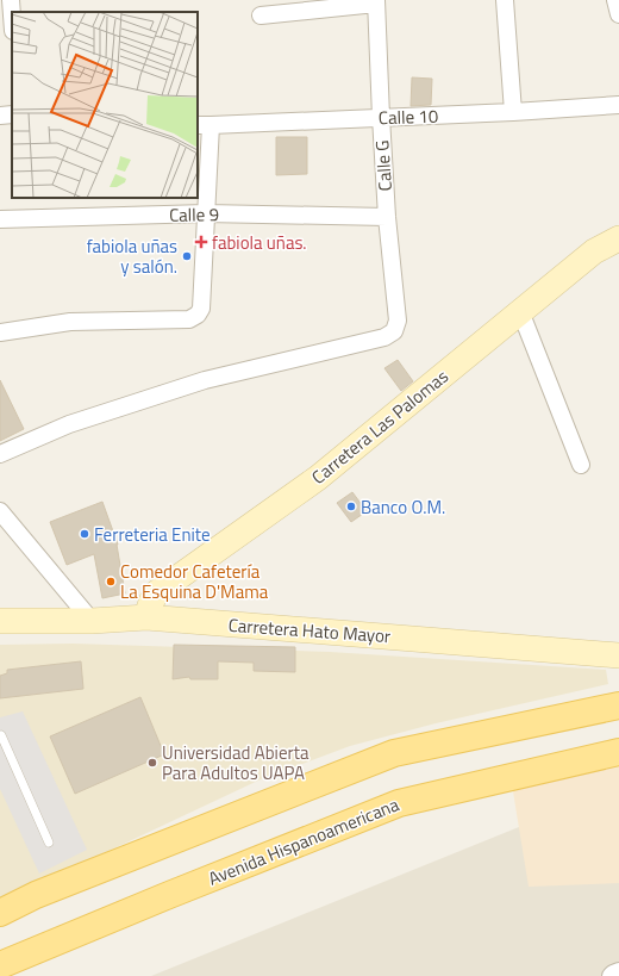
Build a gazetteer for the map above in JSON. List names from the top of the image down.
{
  "streets": {
    "main road": ["Avenida Hispanoamericana"],
    "street": [
      "Calle 10",
      "Calle G",
      "Calle 9",
      "Carretera Las Palomas",
      "Carretera Hato Mayor"
    ]
  },
  "crossings": [
    ["Calle 10", "Calle G"],
    ["Calle G", "Calle 9"],
    ["Carretera Las Palomas", "Carretera Hato Mayor"]
  ],
  "places": {
    "health": ["fabiola uñas."],
    "other": [
      "fabiola uñas y salón.",
      "Banco O.M.",
      "Ferreteria Enite",
      "Comedor Cafetería La Esquina D'Mama",
      "Universidad Abierta Para Adultos UAPA"
    ]
  }
}
